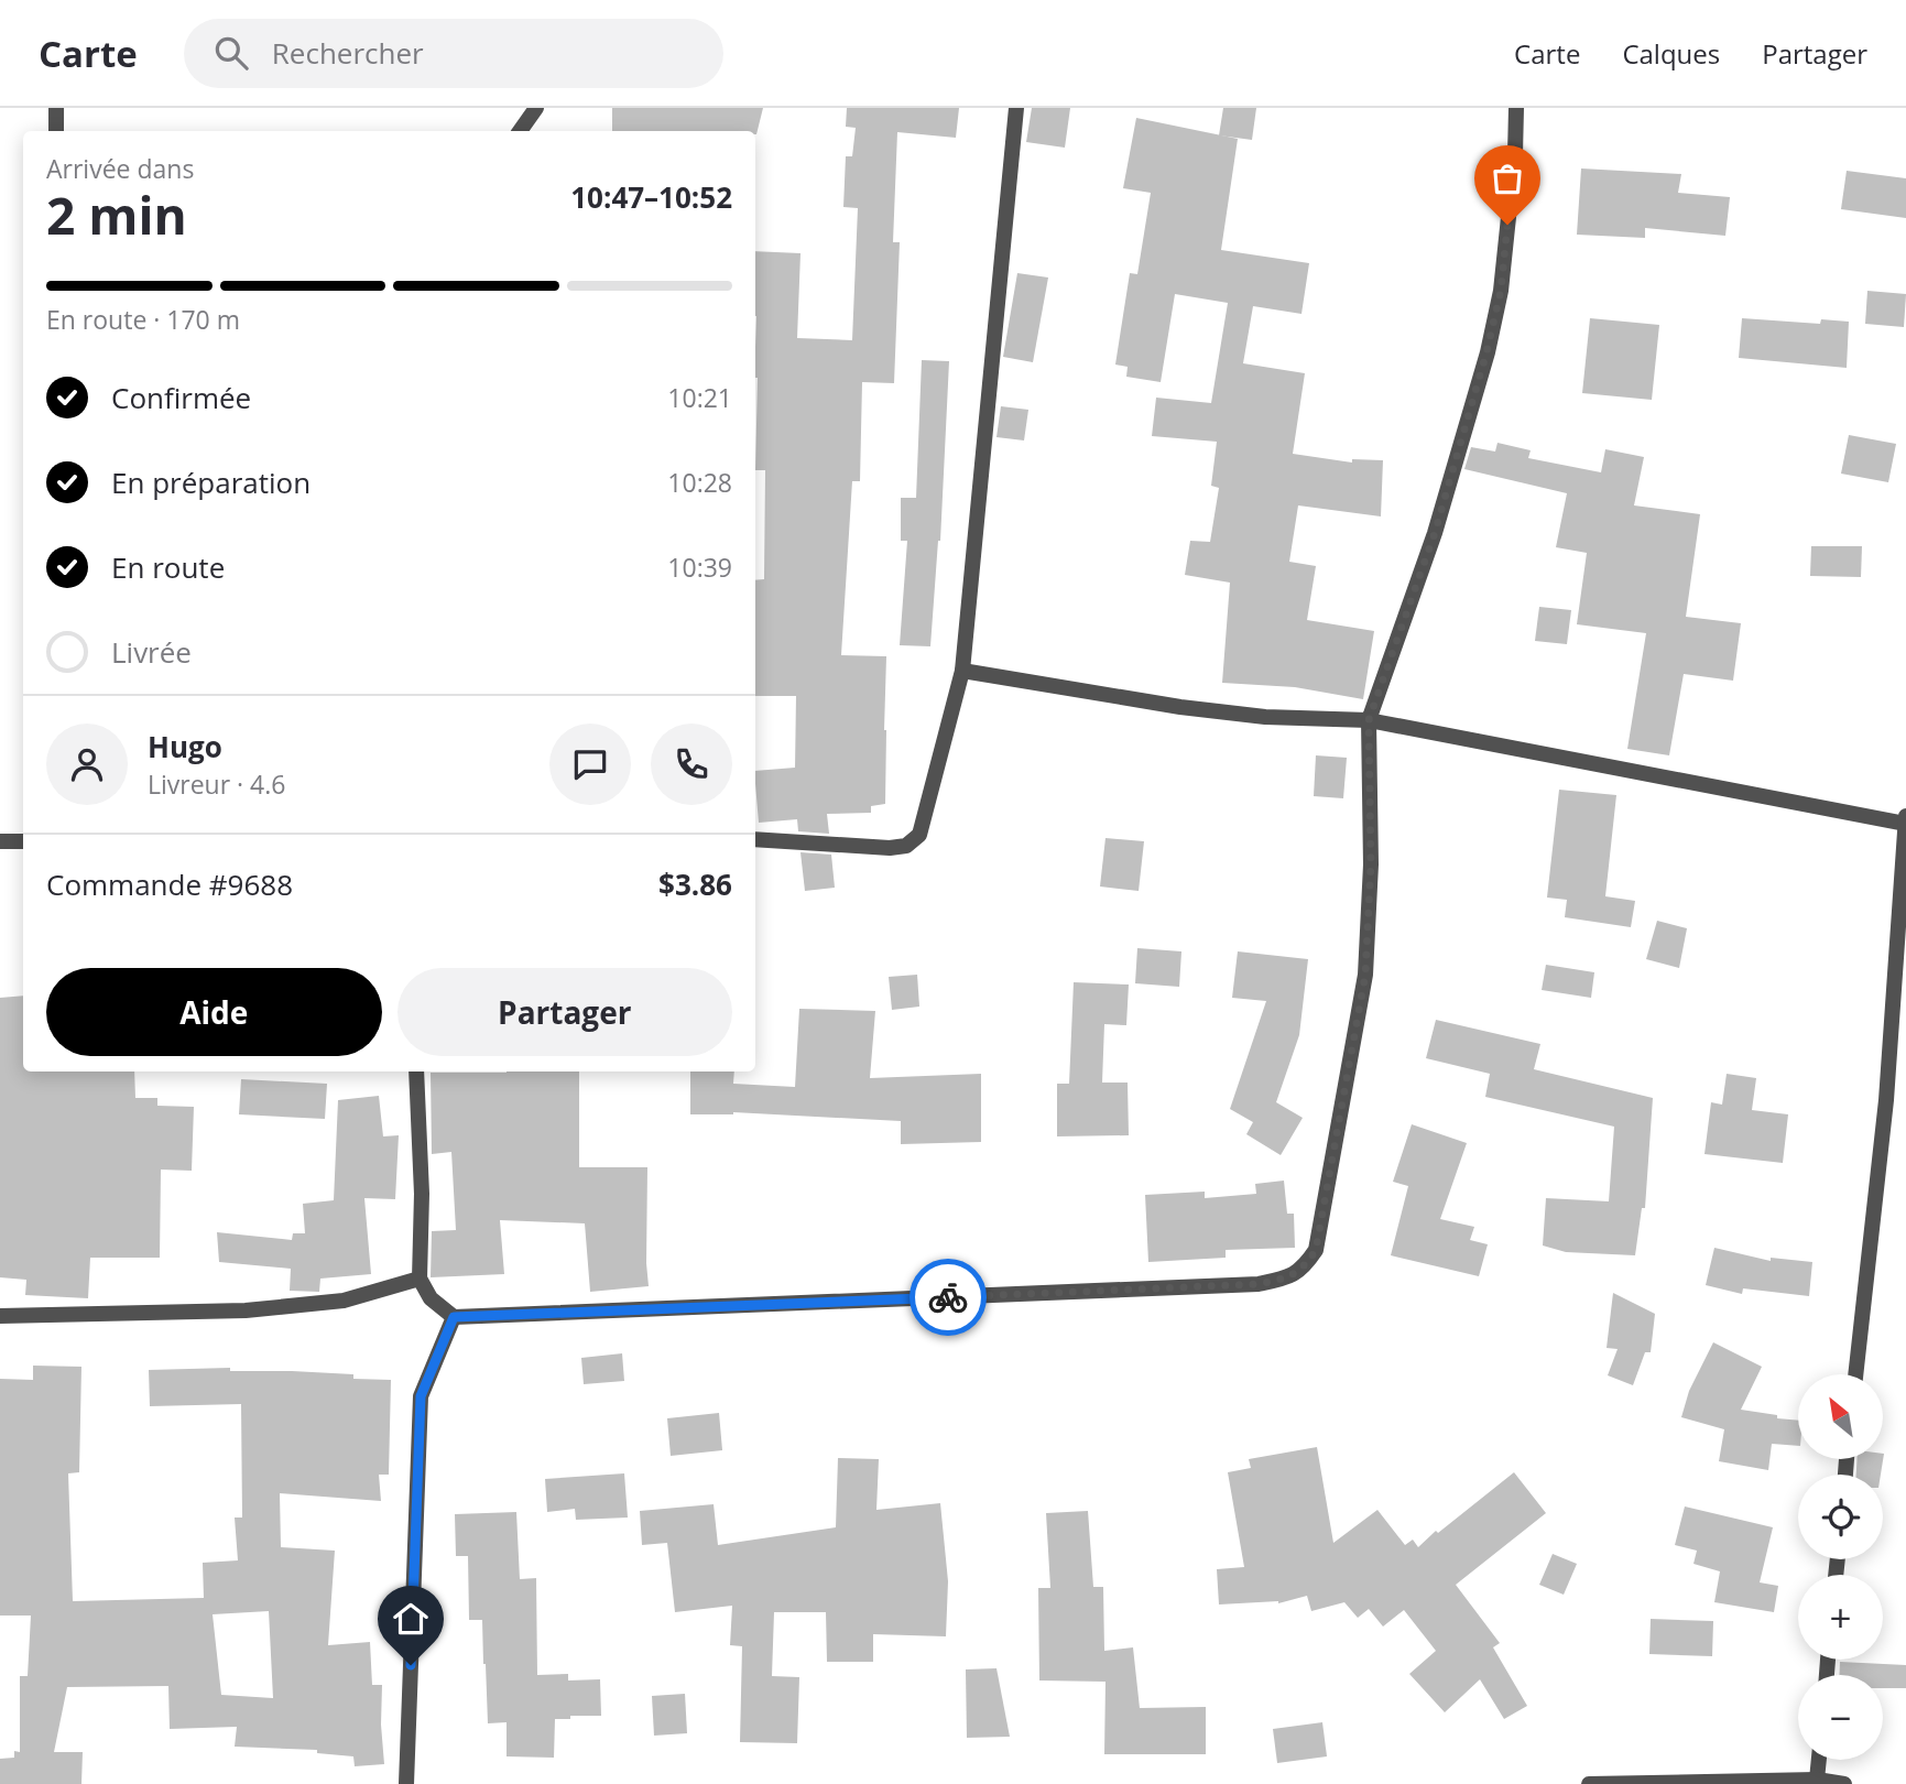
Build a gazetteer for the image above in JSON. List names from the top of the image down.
{
  "north": "top left",
  "page": {
    "header": "Carte",
    "search": "Rechercher",
    "nav": ["Carte", "Calques", "Partager"],
    "heading": ["2 min", "Arrivée dans", "10:47–10:52"],
    "panel": [
      "Hugo",
      "Livreur · 4.6",
      "Commande #9688",
      "$3.86"
    ],
    "bar": "En route · 170 m",
    "list": [
      ["Confirmée", "10:21"],
      ["En préparation", "10:28"],
      ["En route", "10:39"],
      "Livrée"
    ],
    "buttons": ["Aide", "Partager"],
    "map_buttons": ["+", "−"]
  }
}
